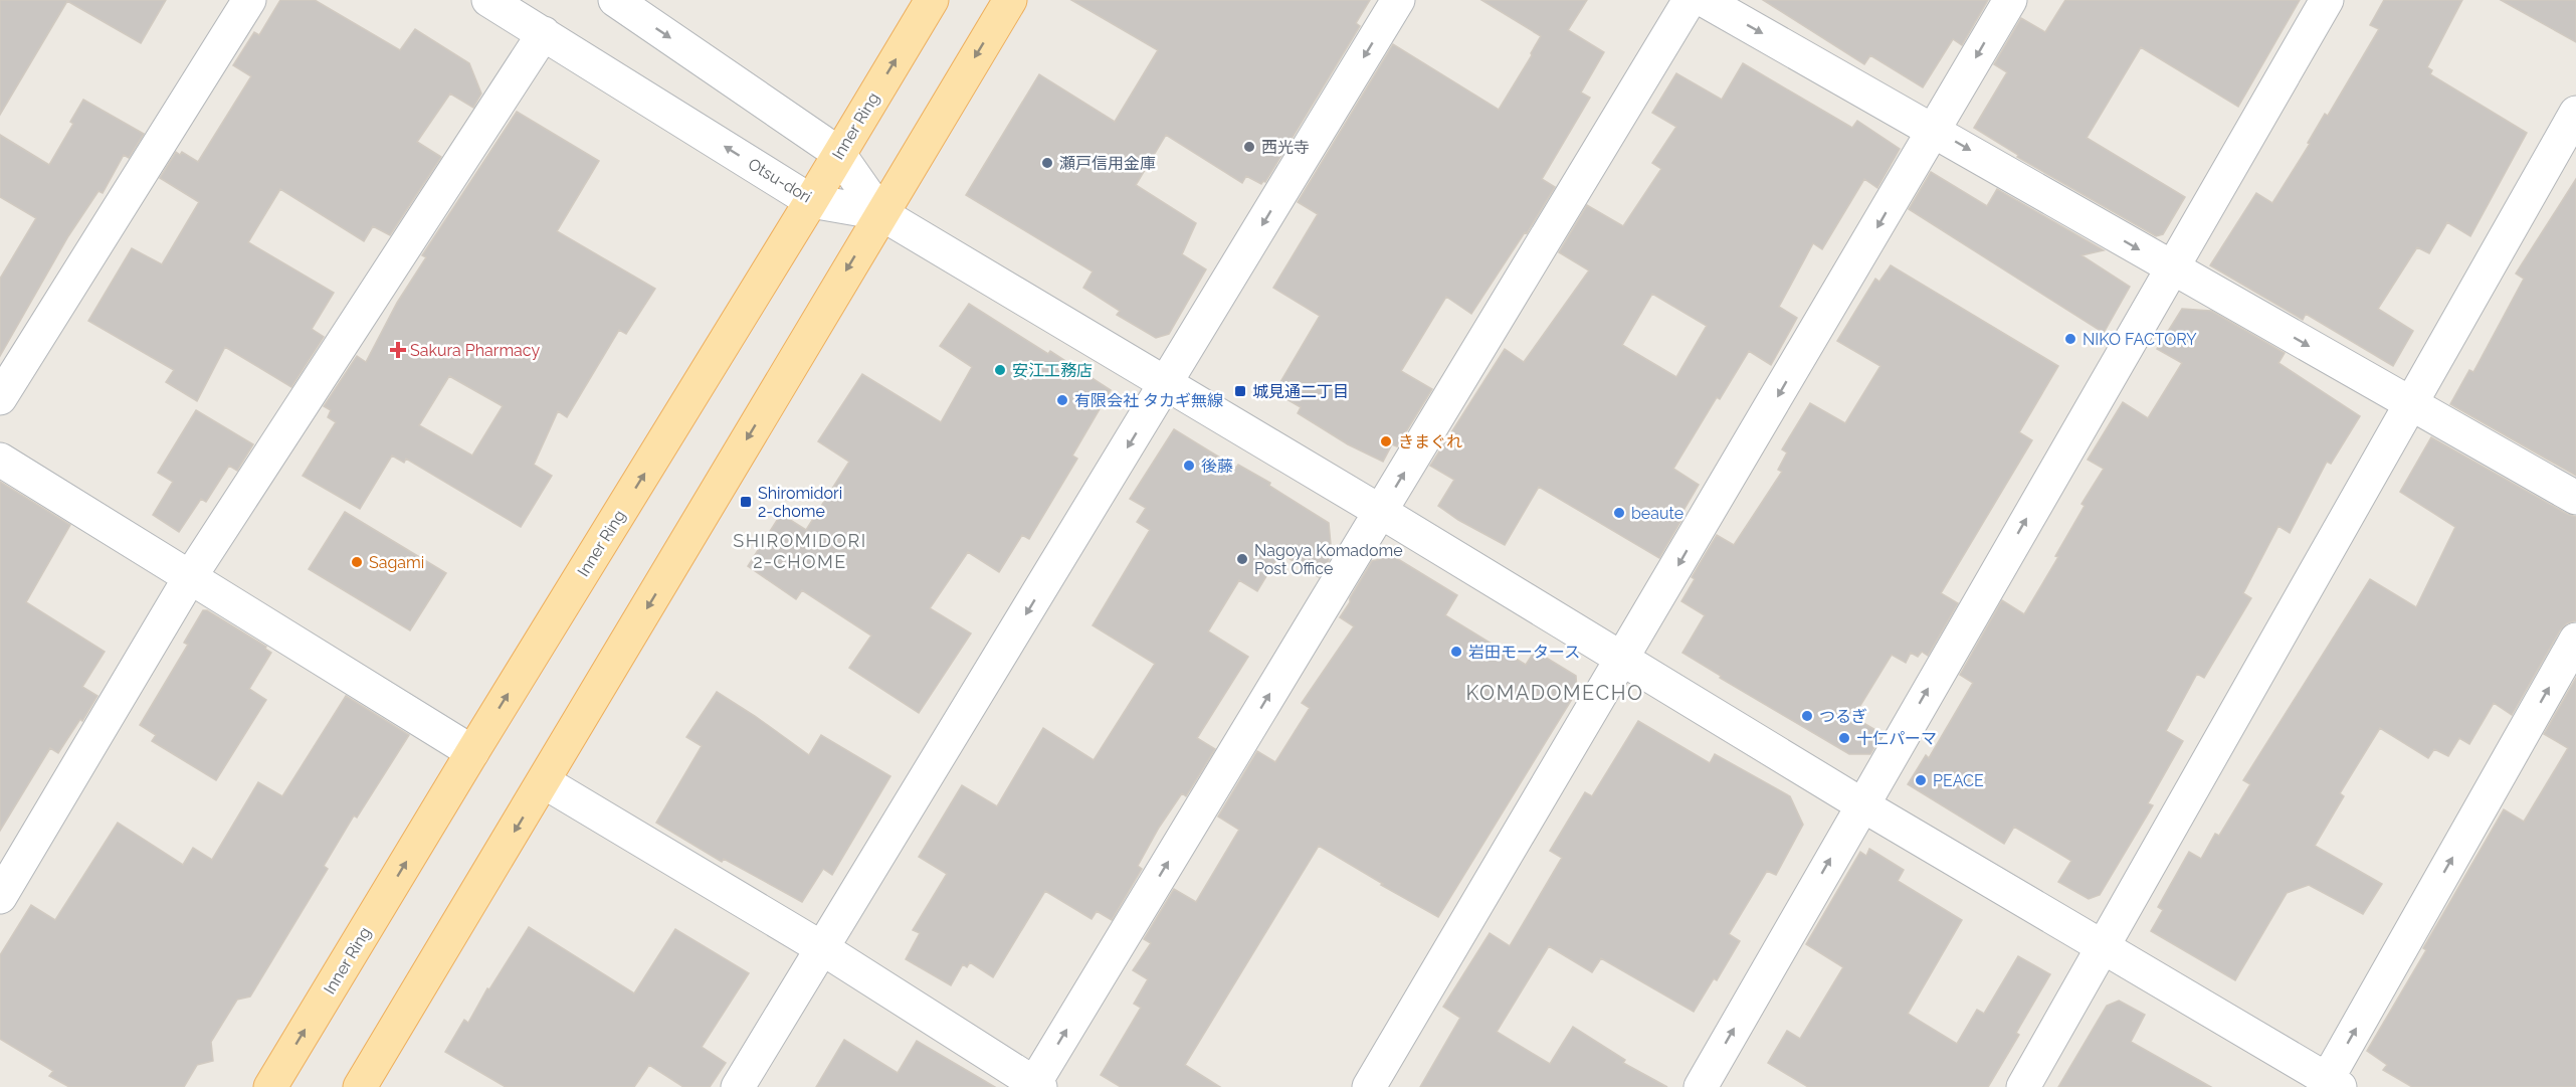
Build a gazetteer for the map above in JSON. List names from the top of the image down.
{
  "streets": {
    "main road": ["Inner Ring"],
    "street": ["Otsu-dori"]
  },
  "crossings": [
    ["Inner Ring", "Otsu-dori"]
  ],
  "districts": ["SHIROMIDORI 2-CHOME", "KOMADOMECHO"],
  "places": {
    "other": [
      "西光寺",
      "瀬戸信用金庫",
      "NIKO FACTORY",
      "安江工務店",
      "有限会社 タカギ無線",
      "きまぐれ",
      "後藤",
      "beaute",
      "Nagoya Komadome Post Office",
      "Sagami",
      "岩田モータース",
      "つるぎ",
      "十仁パーマ",
      "PEACE"
    ],
    "health": ["Sakura Pharmacy"],
    "transit": ["城見通二丁目", "Shiromidori 2-chome"]
  }
}
